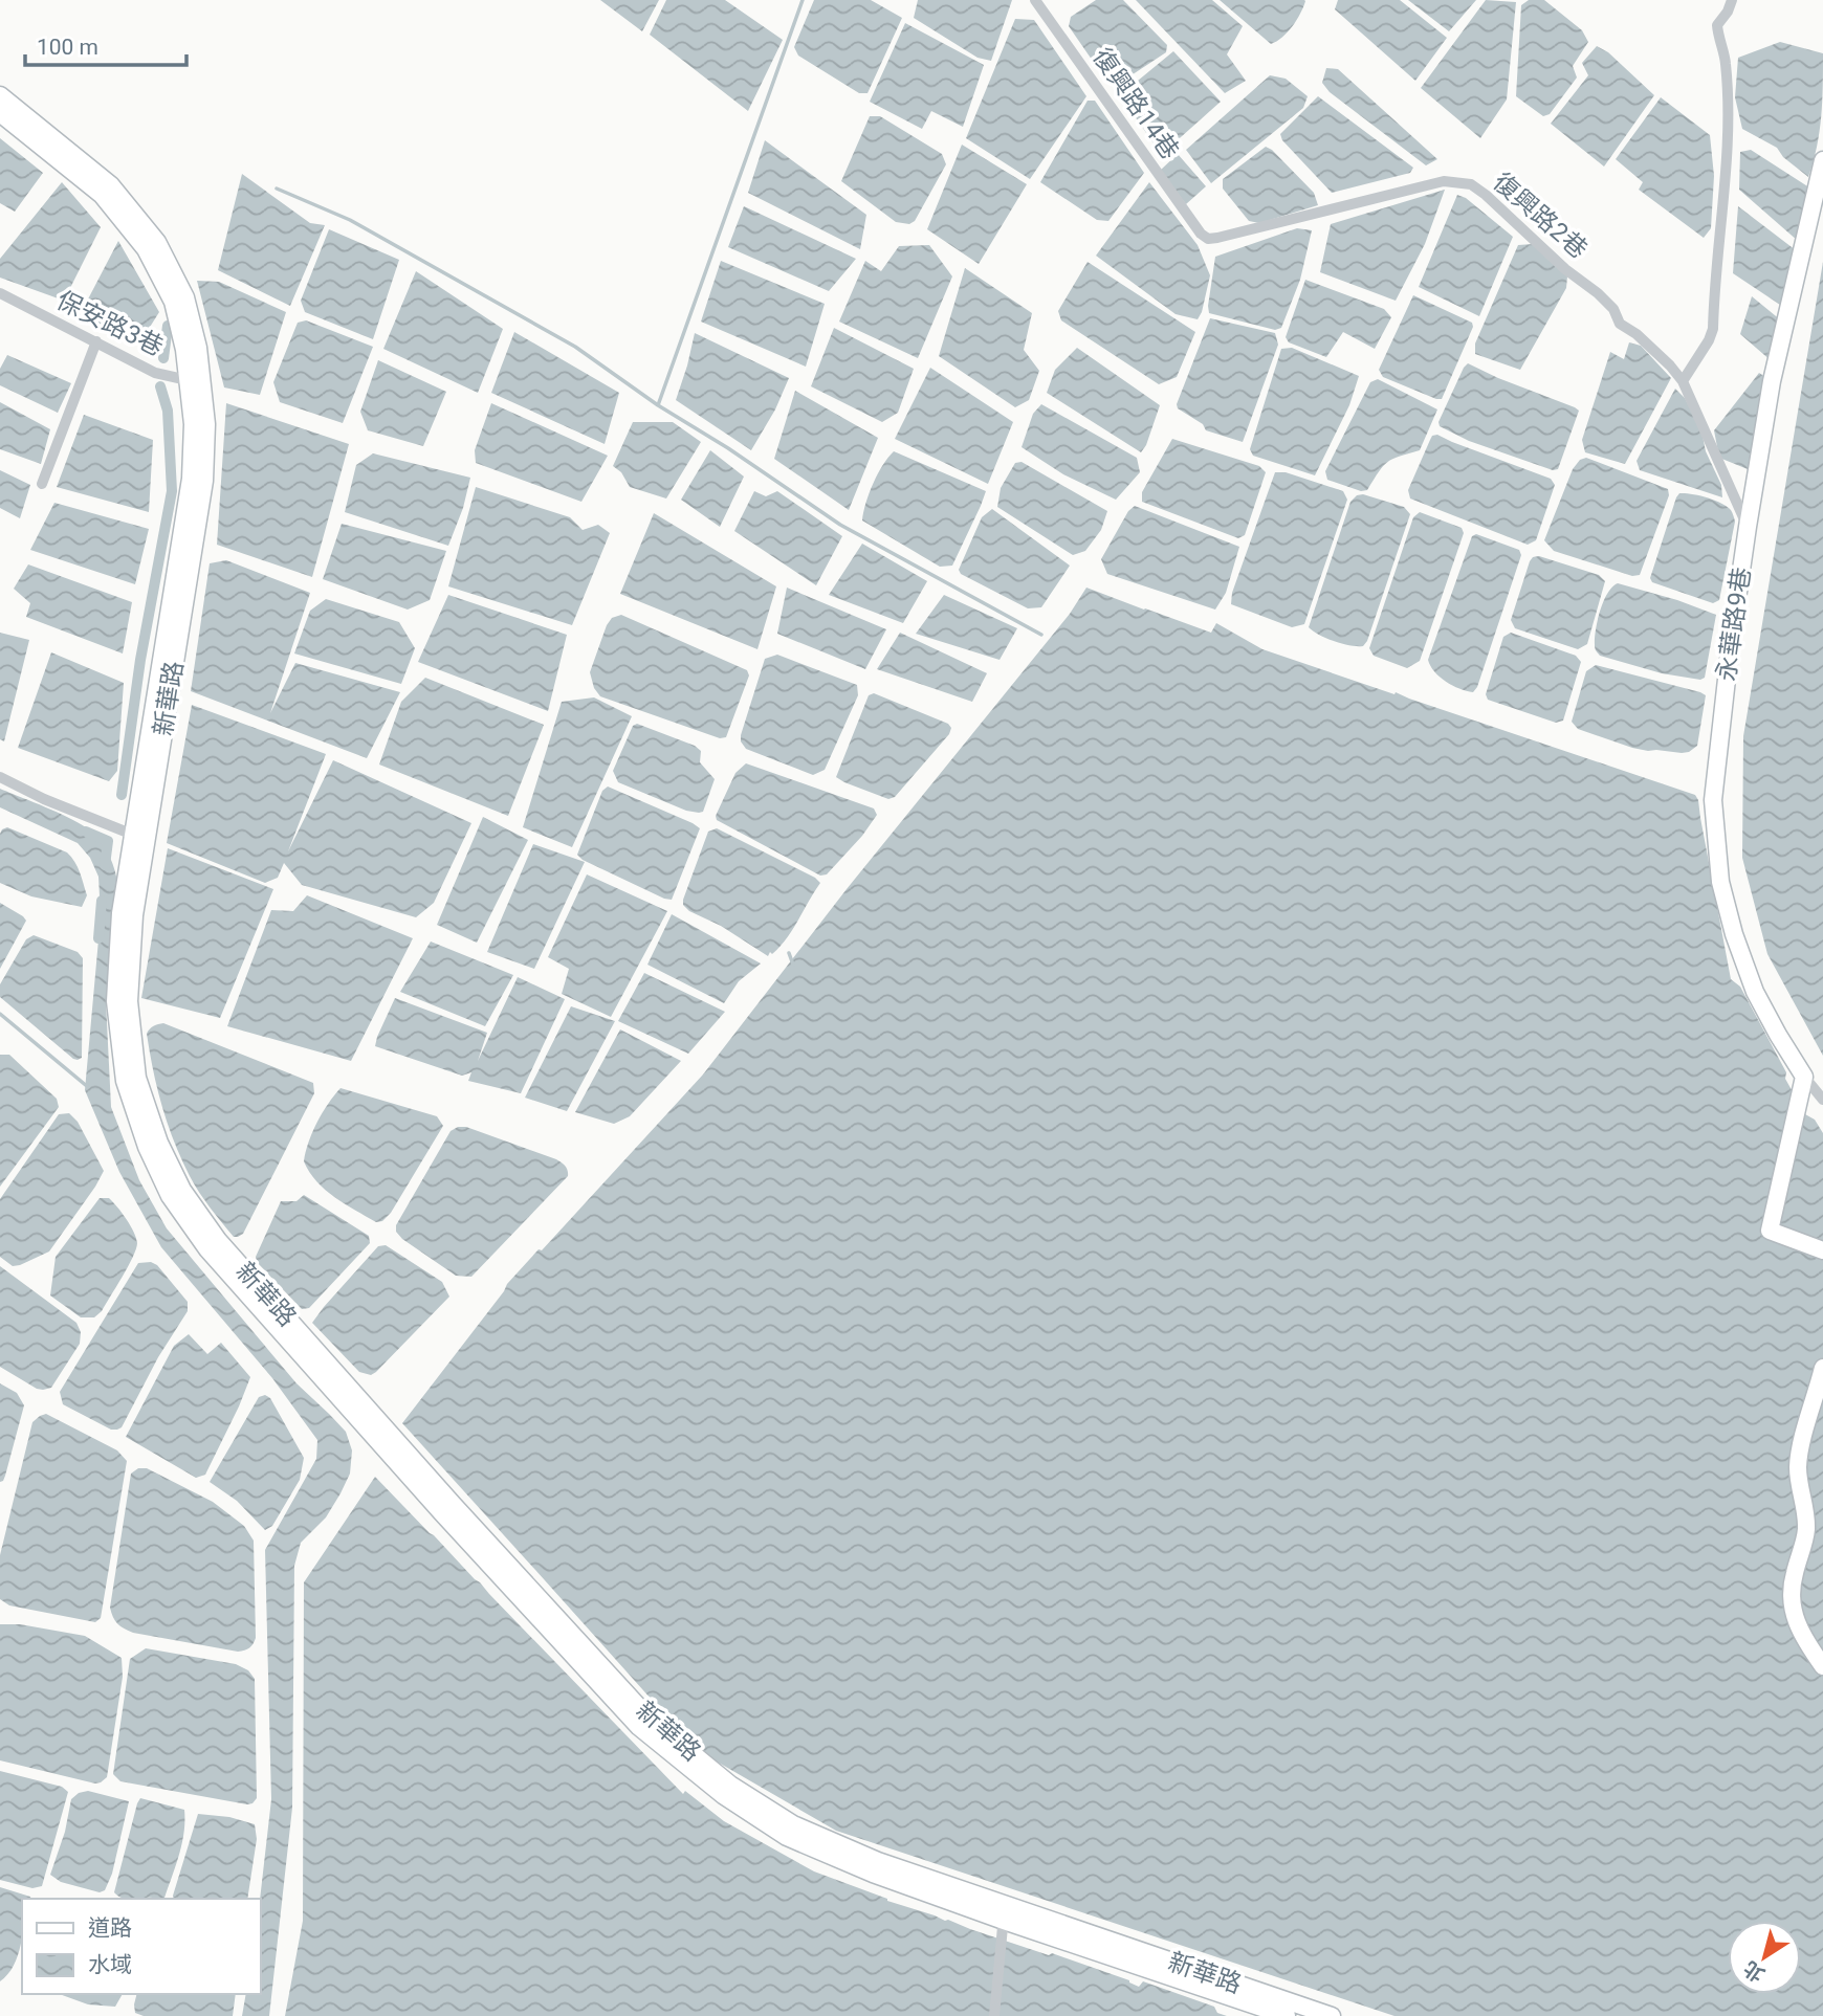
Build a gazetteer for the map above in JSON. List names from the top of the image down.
{
  "streets": {
    "street": [
      "復興路14巷",
      "復興路2巷",
      "保安路3巷",
      "永華路9巷",
      "新華路"
    ]
  },
  "crossings": [
    ["復興路14巷", "復興路2巷"],
    ["復興路2巷", "永華路9巷"],
    ["保安路3巷", "新華路"]
  ],
  "legend": ["道路", "水域"],
  "scale_bar": "100 m",
  "north": "bottom left"
}
